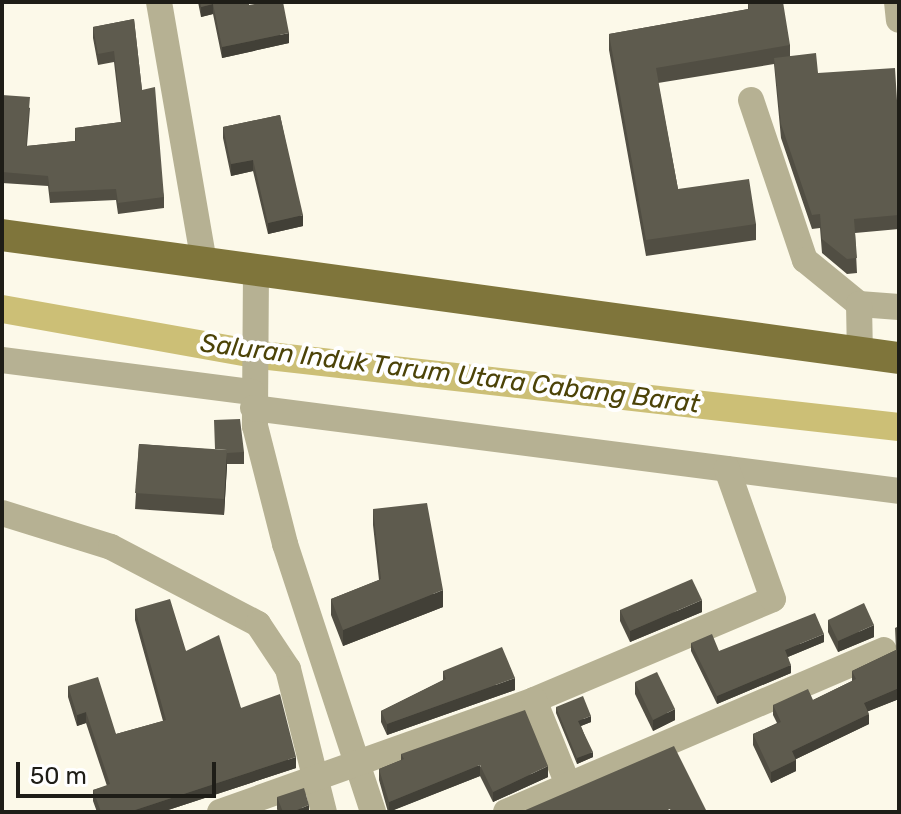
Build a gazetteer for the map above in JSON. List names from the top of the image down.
{
  "water": ["Saluran Induk Tarum Utara Cabang Barat"],
  "scale_bar": "50 m"
}
